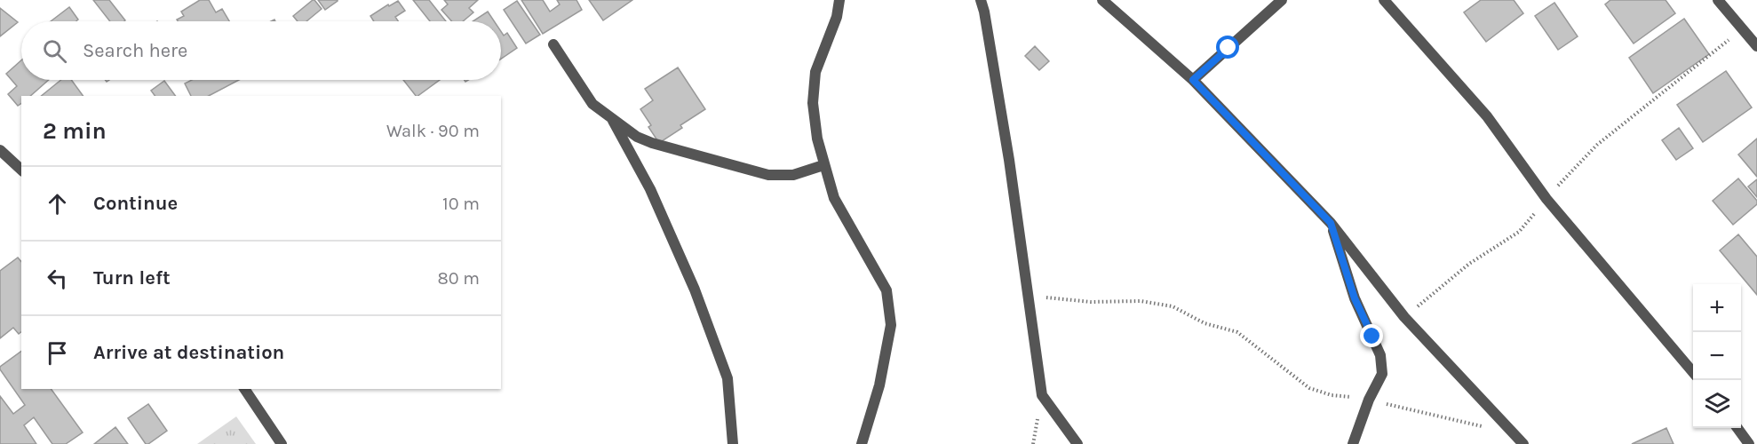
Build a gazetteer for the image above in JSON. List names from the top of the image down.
{
  "page": {
    "search": "Search here",
    "heading": ["2 min", "Walk · 90 m"],
    "list": [
      ["Continue", "10 m"],
      ["Turn left", "80 m"],
      "Arrive at destination"
    ],
    "map_buttons": ["+", "−"]
  }
}
